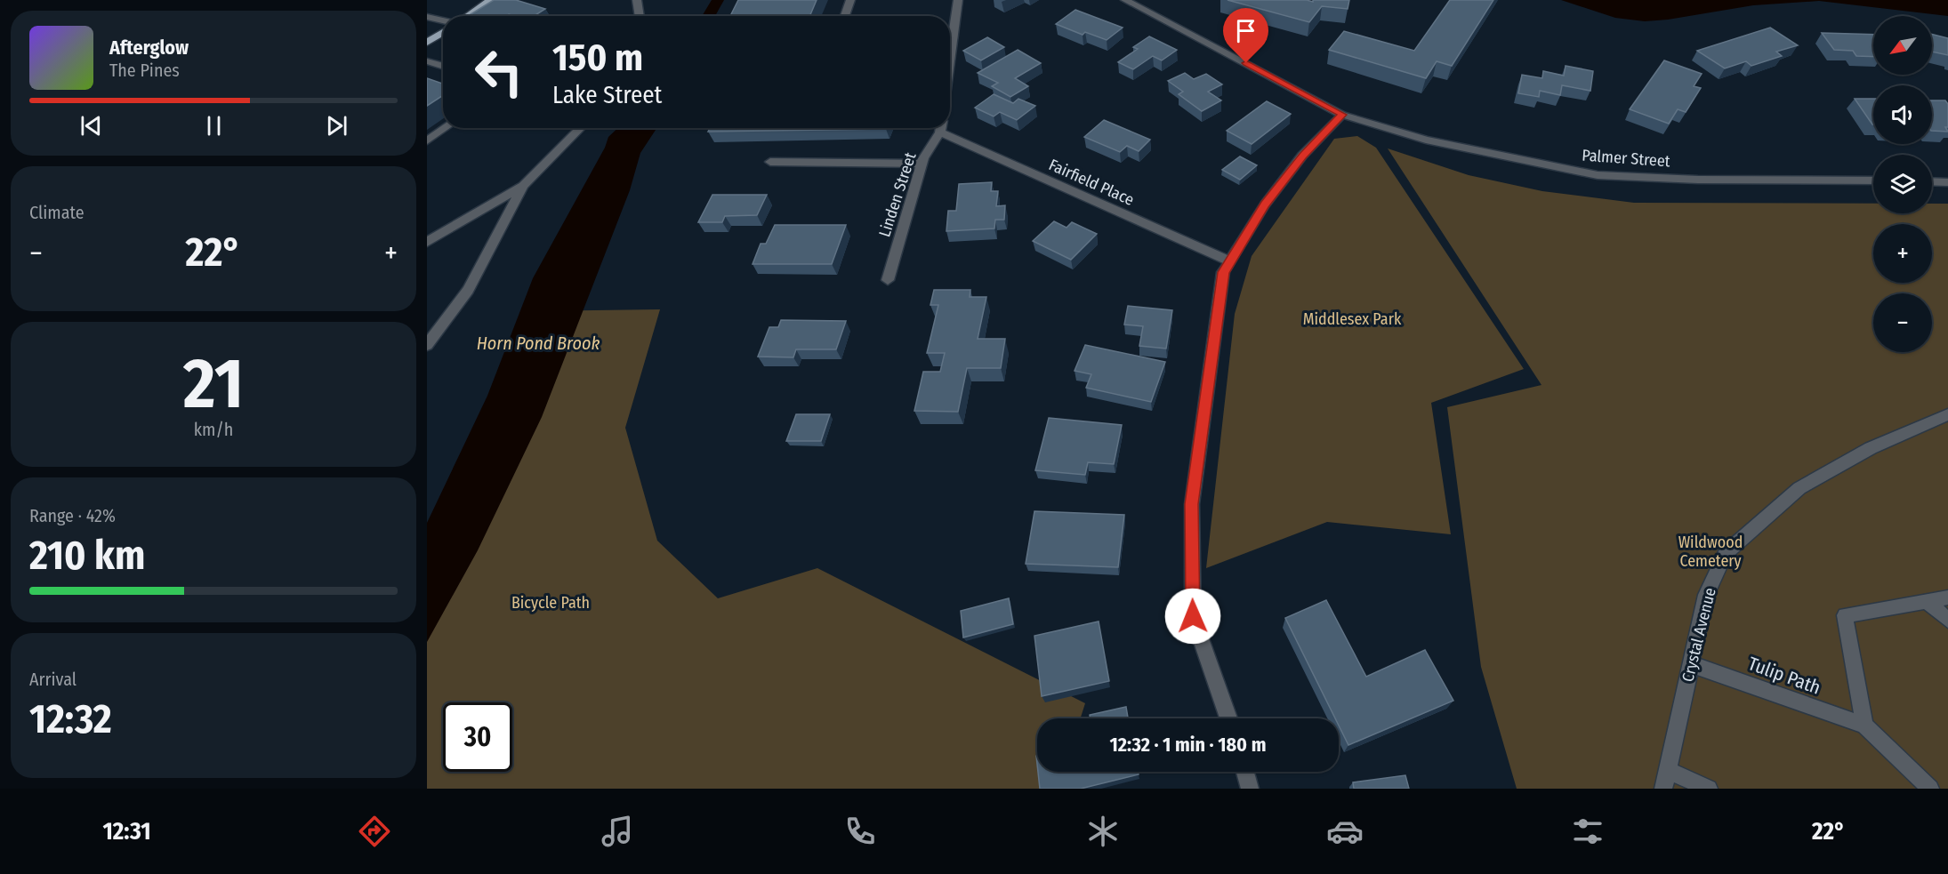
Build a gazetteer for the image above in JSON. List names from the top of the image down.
{
  "streets": {
    "street": [
      "Palmer Street",
      "Fairfield Place",
      "Linden Street",
      "Crystal Avenue",
      "Tulip Path"
    ]
  },
  "crossings": [
    ["Crystal Avenue", "Tulip Path"]
  ],
  "water": ["Horn Pond Brook"],
  "parks": ["Middlesex Park", "Wildwood Cemetery", "Bicycle Path"],
  "north": "bottom left",
  "page": {
    "map_buttons": ["+", "−"],
    "turn": ["150 m", "Lake Street"],
    "song": ["Afterglow", "The Pines"],
    "tile": [
      "Climate",
      ["21", "km/h"],
      ["Range · 42%", "210 km"],
      ["Arrival", "12:32"]
    ],
    "heat": ["−", "22°", "+"],
    "limit": "30",
    "trip": "12:32 · 1 min · 180 m",
    "tabs": ["12:31", "22°"]
  }
}
